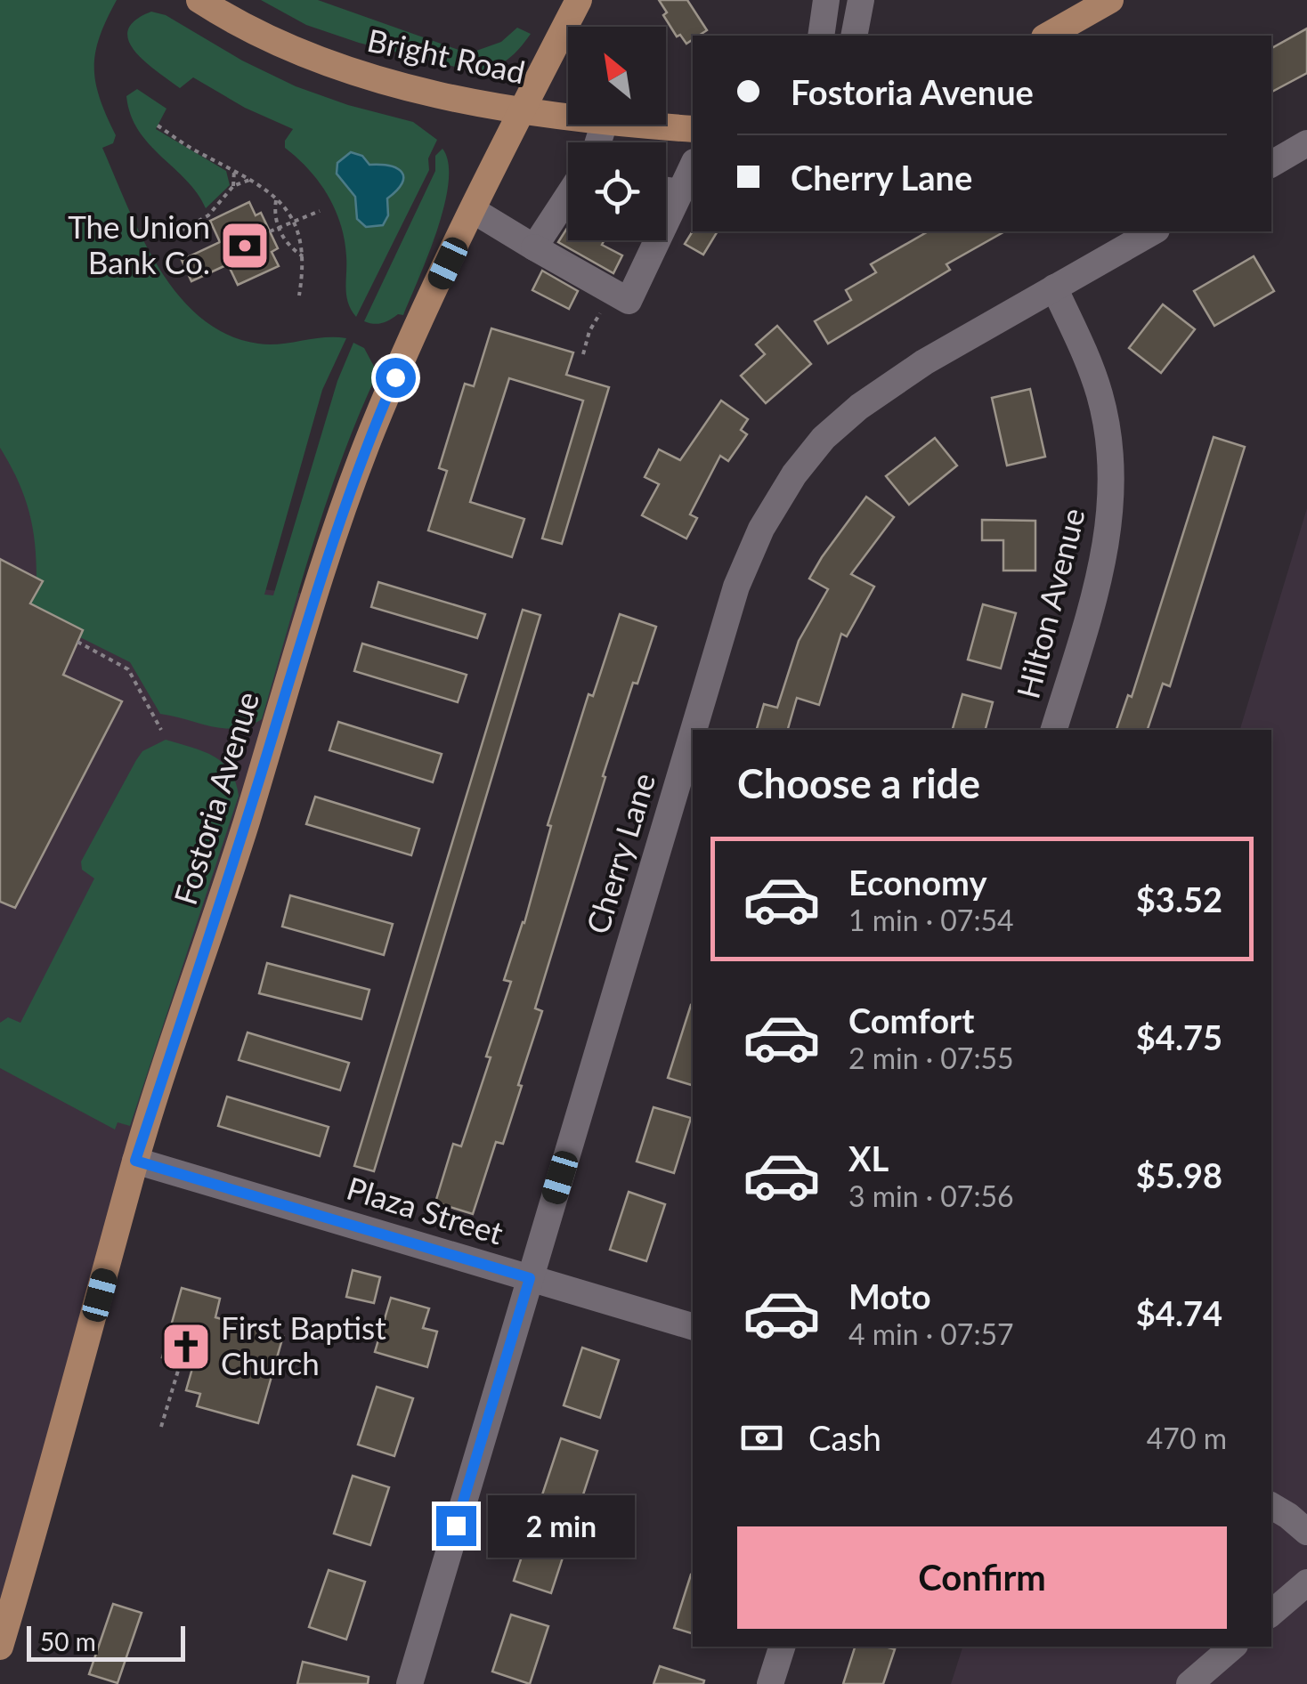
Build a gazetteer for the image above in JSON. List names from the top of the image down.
{
  "streets": {
    "main road": ["Bright Road", "Fostoria Avenue"],
    "street": ["Hilton Avenue", "Cherry Lane", "Plaza Street"]
  },
  "crossings": [
    ["Bright Road", "Fostoria Avenue"],
    ["Hilton Avenue", "Cherry Lane"],
    ["Fostoria Avenue", "Plaza Street"],
    ["Cherry Lane", "Plaza Street"]
  ],
  "places": {
    "bank": ["The Union Bank Co."],
    "church": ["First Baptist Church"]
  },
  "scale_bar": "50 m",
  "north": "top left",
  "page": {
    "banner": ["Fostoria Avenue", "Cherry Lane"],
    "heading": "Choose a ride",
    "list": [
      {
        "name": "Economy",
        "note": "1 min · 07:54",
        "value": "$3.52"
      },
      {
        "name": "Comfort",
        "note": "2 min · 07:55",
        "value": "$4.75"
      },
      {
        "name": "XL",
        "note": "3 min · 07:56",
        "value": "$5.98"
      },
      {
        "name": "Moto",
        "note": "4 min · 07:57",
        "value": "$4.74"
      }
    ],
    "pay": ["Cash", "470 m"],
    "bubble": "2 min",
    "buttons": "Confirm",
    "scale": "50 m"
  }
}
